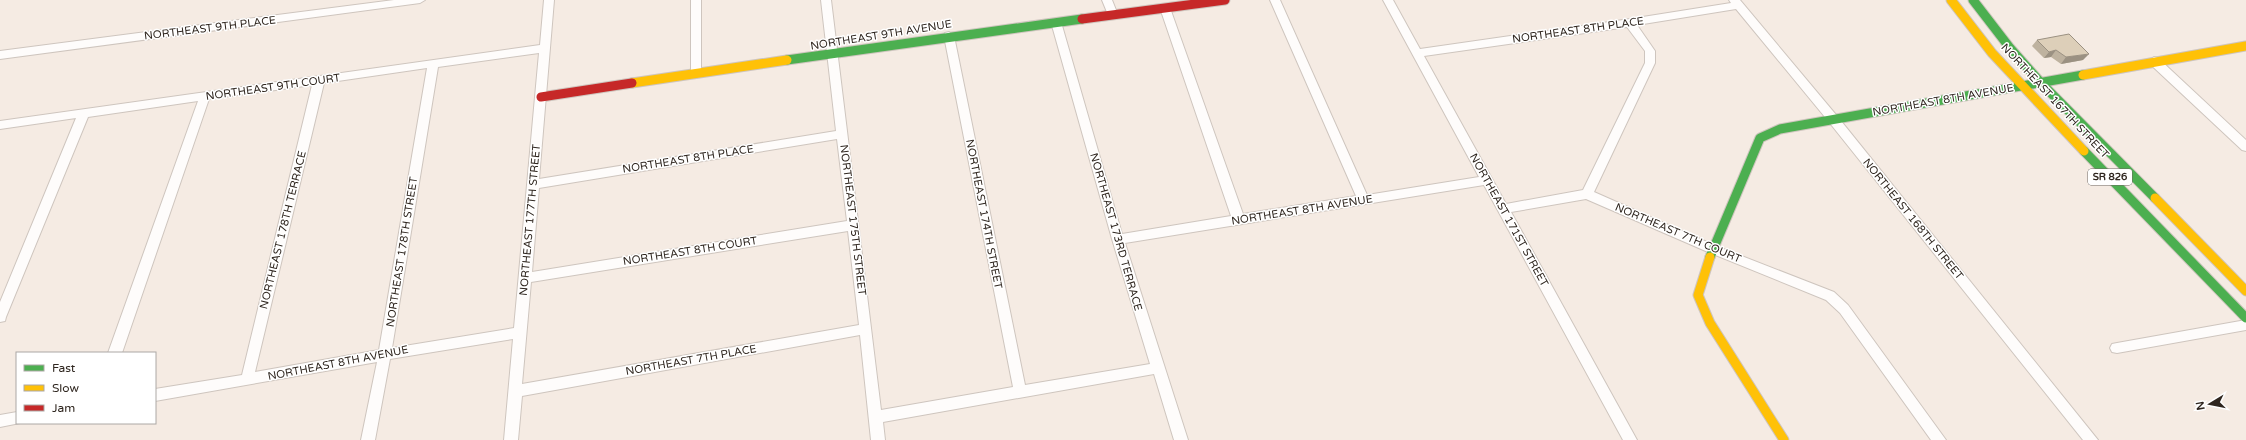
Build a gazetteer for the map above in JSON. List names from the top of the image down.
{
  "streets": {
    "street": [
      "NORTHEAST 9TH PLACE",
      "NORTHEAST 8TH PLACE",
      "NORTHEAST 9TH AVENUE",
      "NORTHEAST 9TH COURT",
      "NORTHEAST 8TH AVENUE",
      "NORTHEAST 167TH STREET",
      "SR 826",
      "NORTHEAST 174TH STREET",
      "NORTHEAST 168TH STREET",
      "NORTHEAST 177TH STREET",
      "NORTHEAST 175TH STREET",
      "NORTHEAST 171ST STREET",
      "NORTHEAST 178TH TERRACE",
      "NORTHEAST 173RD TERRACE",
      "NORTHEAST 7TH COURT",
      "NORTHEAST 8TH COURT",
      "NORTHEAST 178TH STREET",
      "NORTHEAST 7TH PLACE"
    ]
  },
  "crossings": [
    ["NORTHEAST 8TH PLACE", "NORTHEAST 168TH STREET"],
    ["NORTHEAST 8TH PLACE", "NORTHEAST 177TH STREET"],
    ["NORTHEAST 8TH PLACE", "NORTHEAST 175TH STREET"],
    ["NORTHEAST 8TH PLACE", "NORTHEAST 171ST STREET"],
    ["NORTHEAST 9TH AVENUE", "NORTHEAST 174TH STREET"],
    ["NORTHEAST 9TH AVENUE", "NORTHEAST 177TH STREET"],
    ["NORTHEAST 9TH AVENUE", "NORTHEAST 175TH STREET"],
    ["NORTHEAST 9TH AVENUE", "NORTHEAST 173RD TERRACE"],
    ["NORTHEAST 9TH COURT", "NORTHEAST 177TH STREET"],
    ["NORTHEAST 9TH COURT", "NORTHEAST 178TH TERRACE"],
    ["NORTHEAST 9TH COURT", "NORTHEAST 178TH STREET"],
    ["NORTHEAST 8TH AVENUE", "NORTHEAST 167TH STREET"],
    ["NORTHEAST 8TH AVENUE", "NORTHEAST 168TH STREET"],
    ["NORTHEAST 8TH AVENUE", "NORTHEAST 177TH STREET"],
    ["NORTHEAST 8TH AVENUE", "NORTHEAST 171ST STREET"],
    ["NORTHEAST 8TH AVENUE", "NORTHEAST 178TH TERRACE"],
    ["NORTHEAST 8TH AVENUE", "NORTHEAST 173RD TERRACE"],
    ["NORTHEAST 8TH AVENUE", "NORTHEAST 7TH COURT"],
    ["NORTHEAST 8TH AVENUE", "NORTHEAST 178TH STREET"],
    ["NORTHEAST 177TH STREET", "NORTHEAST 8TH COURT"],
    ["NORTHEAST 177TH STREET", "NORTHEAST 7TH PLACE"],
    ["NORTHEAST 175TH STREET", "NORTHEAST 8TH COURT"],
    ["NORTHEAST 175TH STREET", "NORTHEAST 7TH PLACE"]
  ],
  "legend": ["Fast", "Slow", "Jam"],
  "north": "left"
}
